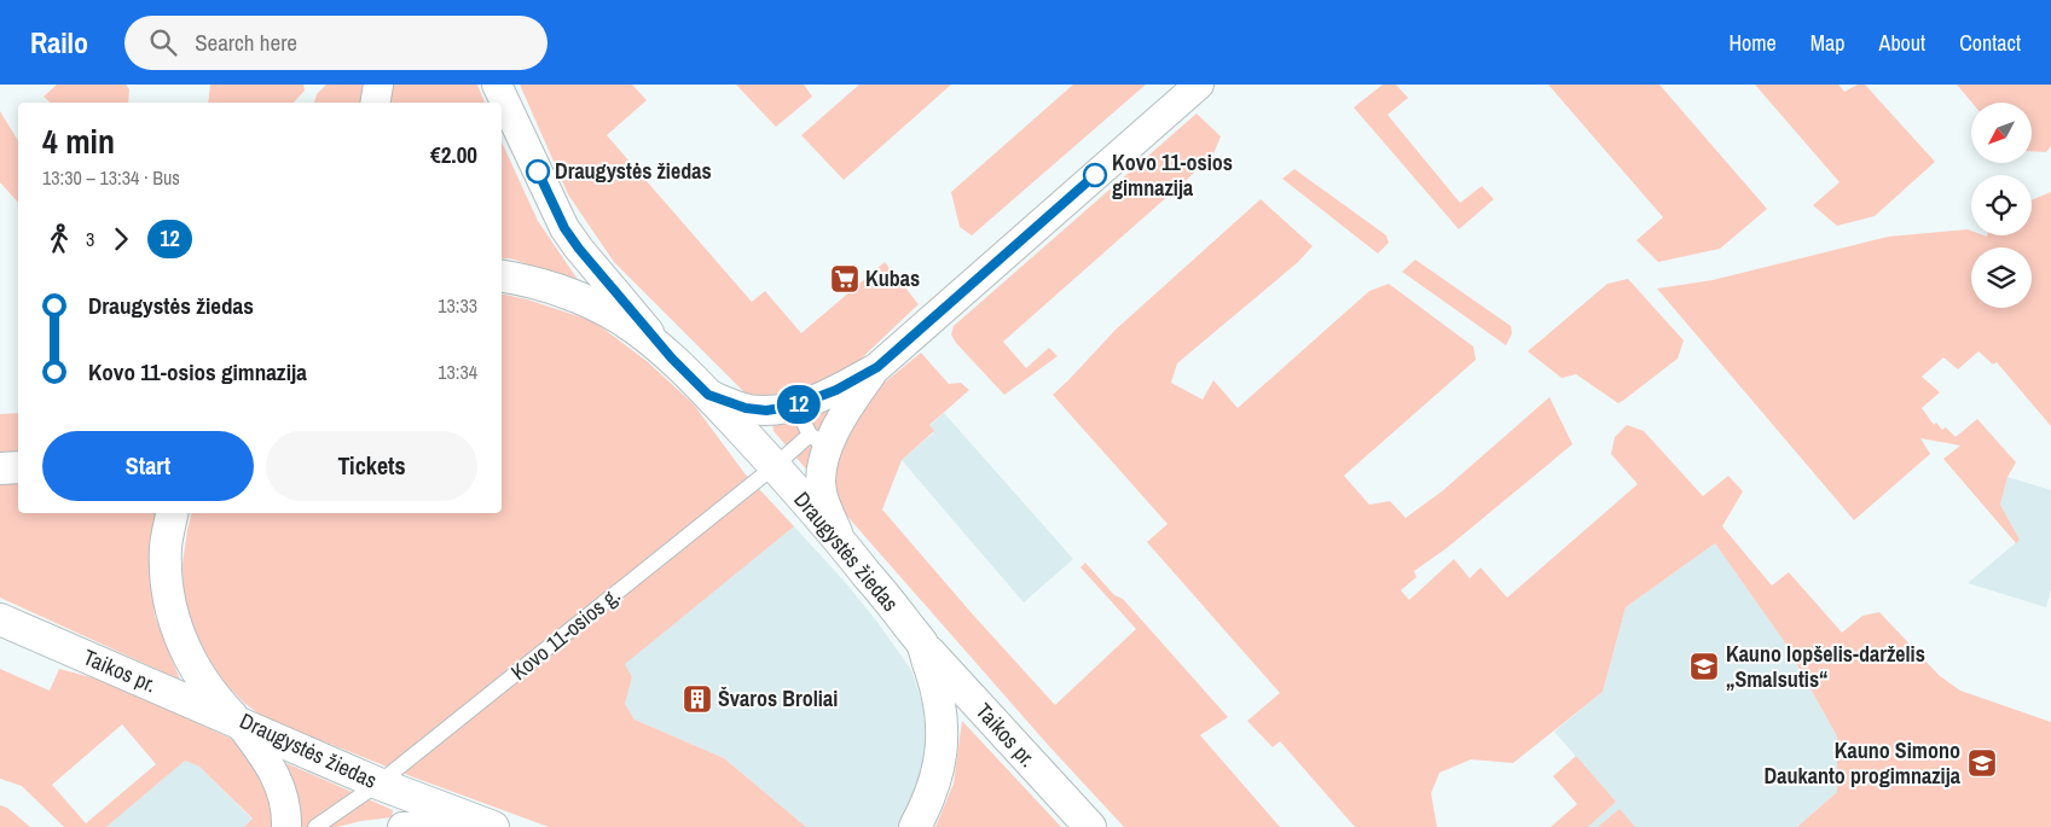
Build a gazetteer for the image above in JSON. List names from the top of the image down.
{
  "streets": {
    "main road": ["Draugystės žiedas", "Kovo 11-osios g.", "Taikos pr."]
  },
  "crossings": [
    ["Draugystės žiedas", "Kovo 11-osios g."],
    ["Draugystės žiedas", "Taikos pr."]
  ],
  "places": {
    "other": ["Draugystės žiedas", "Kovo 11-osios gimnazija"],
    "supermarket": ["Kubas"],
    "school or university": ["Kauno lopšelis-darželis „Smalsutis“", "Kauno Simono Daukanto progimnazija"],
    "building": ["Švaros Broliai"]
  },
  "lines": ["bus line 12"],
  "north": "bottom left",
  "page": {
    "header": "Railo",
    "search": "Search here",
    "nav": [
      "Home",
      "Map",
      "About",
      "Contact"
    ],
    "on_map": "12",
    "heading": ["4 min", "13:30 – 13:34 · Bus", "€2.00"],
    "legs": ["3", "12"],
    "list": [
      {
        "name": "Draugystės žiedas",
        "value": "13:33"
      },
      {
        "name": "Kovo 11-osios gimnazija",
        "value": "13:34"
      }
    ],
    "buttons": ["Start", "Tickets"]
  }
}
